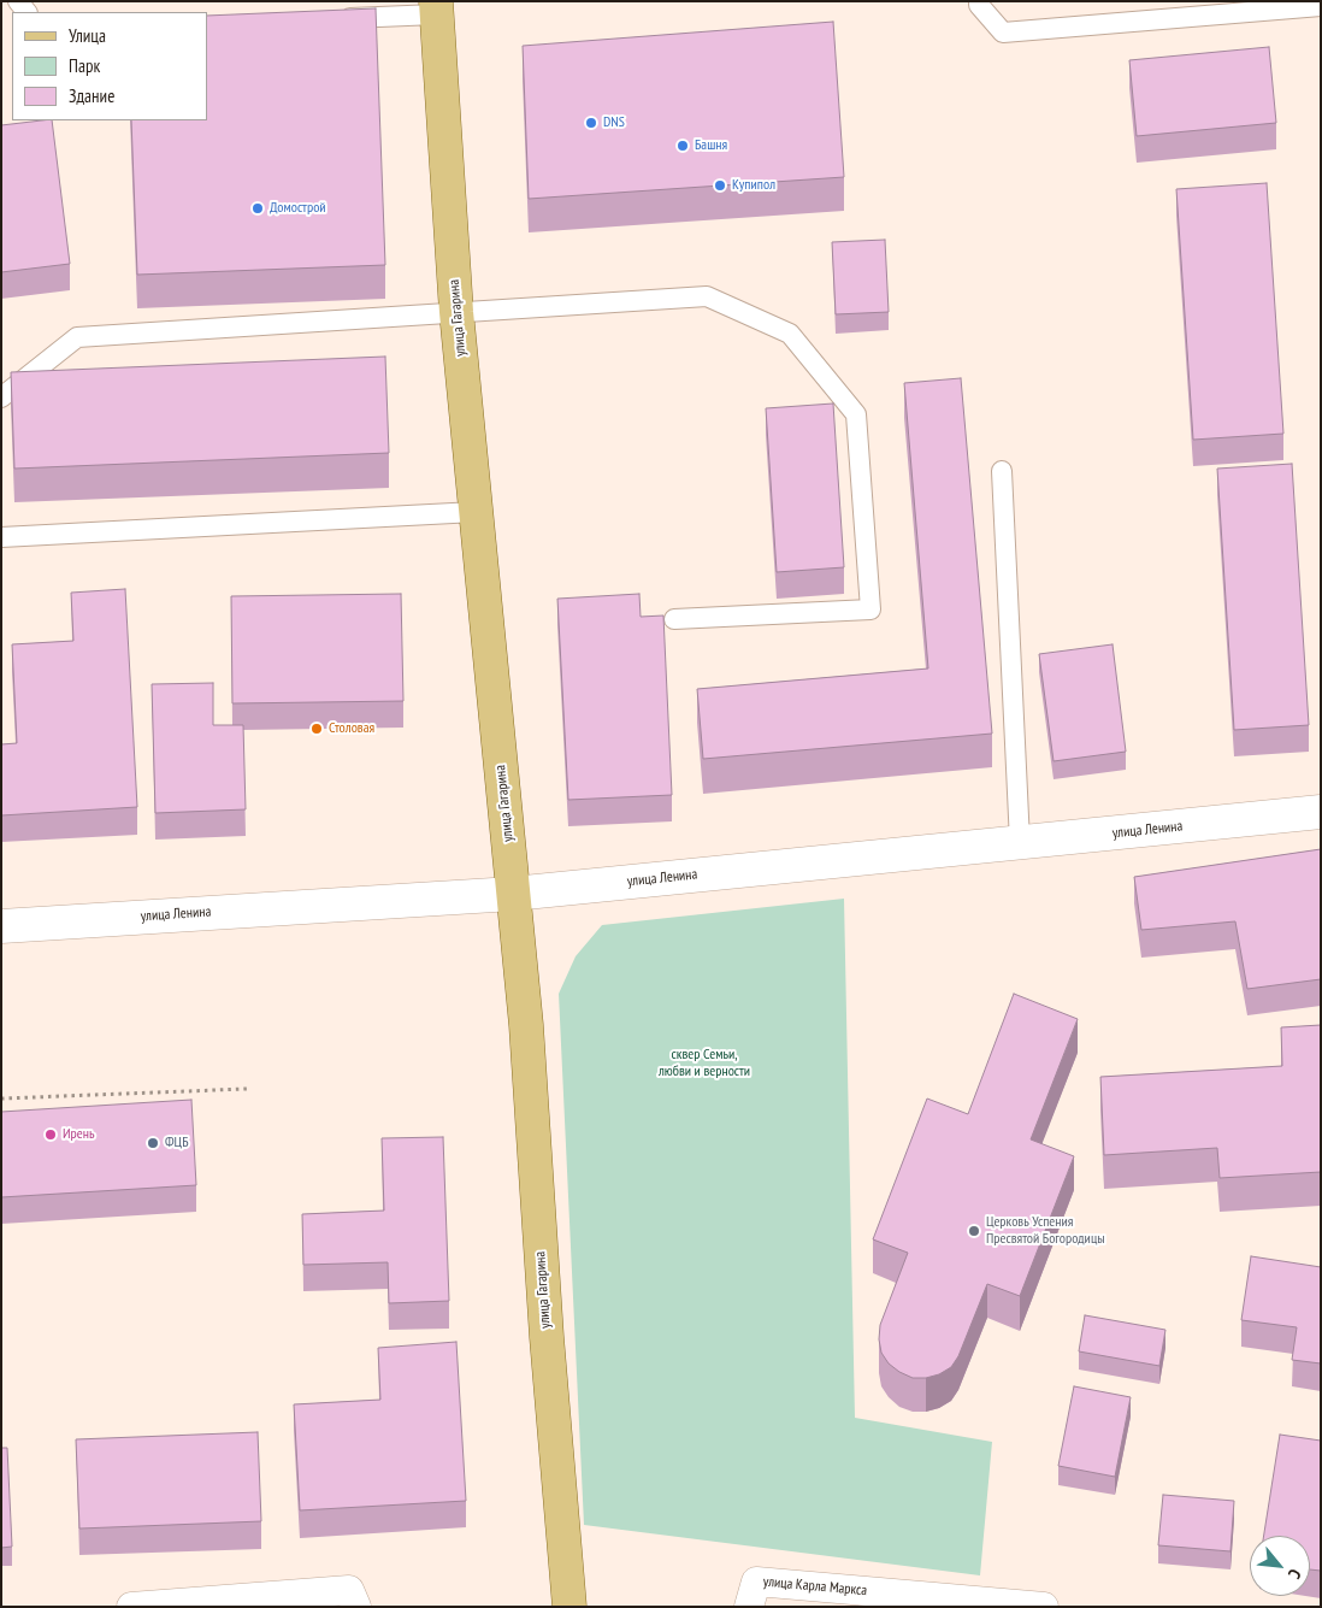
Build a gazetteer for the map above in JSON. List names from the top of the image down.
{
  "streets": {
    "main road": ["улица Гагарина"],
    "street": ["улица Ленина", "улица Карла Маркса"]
  },
  "crossings": [
    ["улица Гагарина", "улица Ленина"]
  ],
  "parks": ["сквер Семьи, любви и верности"],
  "places": [
    "DNS",
    "Башня",
    "Купипол",
    "Домострой",
    "Столовая",
    "Ирень",
    "ФЦБ",
    "Церковь Успения Пресвятой Богородицы"
  ],
  "legend": ["Улица", "Парк", "Здание"],
  "north": "bottom right"
}
